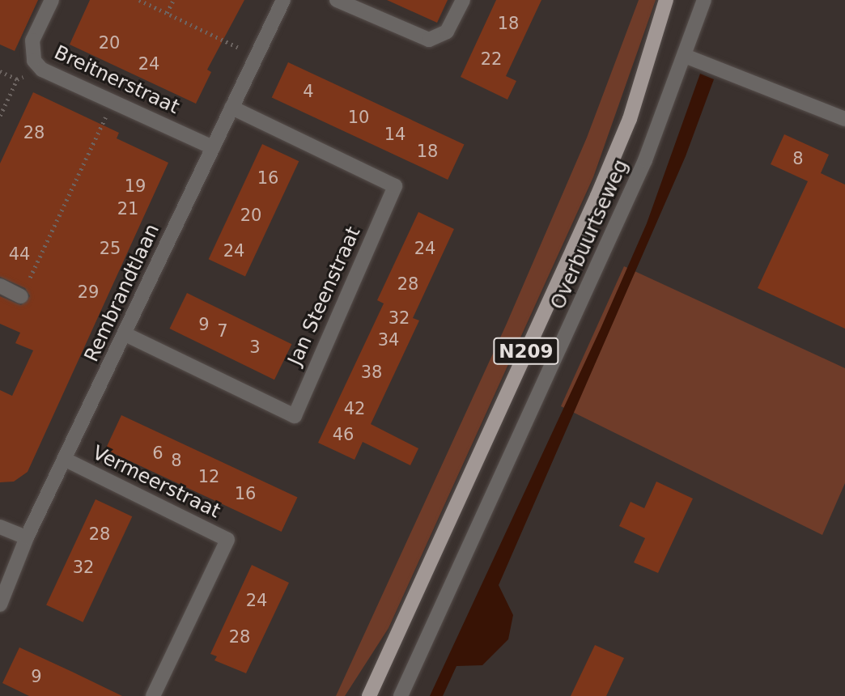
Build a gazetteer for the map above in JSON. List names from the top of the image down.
{
  "streets": {
    "main road": ["Overbuurtseweg", "N209"],
    "street": [
      "Breitnerstraat",
      "Rembrandtlaan",
      "Jan Steenstraat",
      "Vermeerstraat"
    ]
  },
  "crossings": [
    ["Breitnerstraat", "Rembrandtlaan"],
    ["Rembrandtlaan", "Jan Steenstraat"],
    ["Rembrandtlaan", "Vermeerstraat"]
  ],
  "house_numbers": [
    "18",
    "20",
    "22",
    "24",
    "4",
    "10",
    "28",
    "14",
    "18",
    "8",
    "16",
    "19",
    "21",
    "20",
    "25",
    "24",
    "24",
    "44",
    "28",
    "29",
    "32",
    "9",
    "7",
    "34",
    "3",
    "38",
    "42",
    "46",
    "6",
    "8",
    "12",
    "16",
    "28",
    "32",
    "24",
    "28",
    "9"
  ]
}
